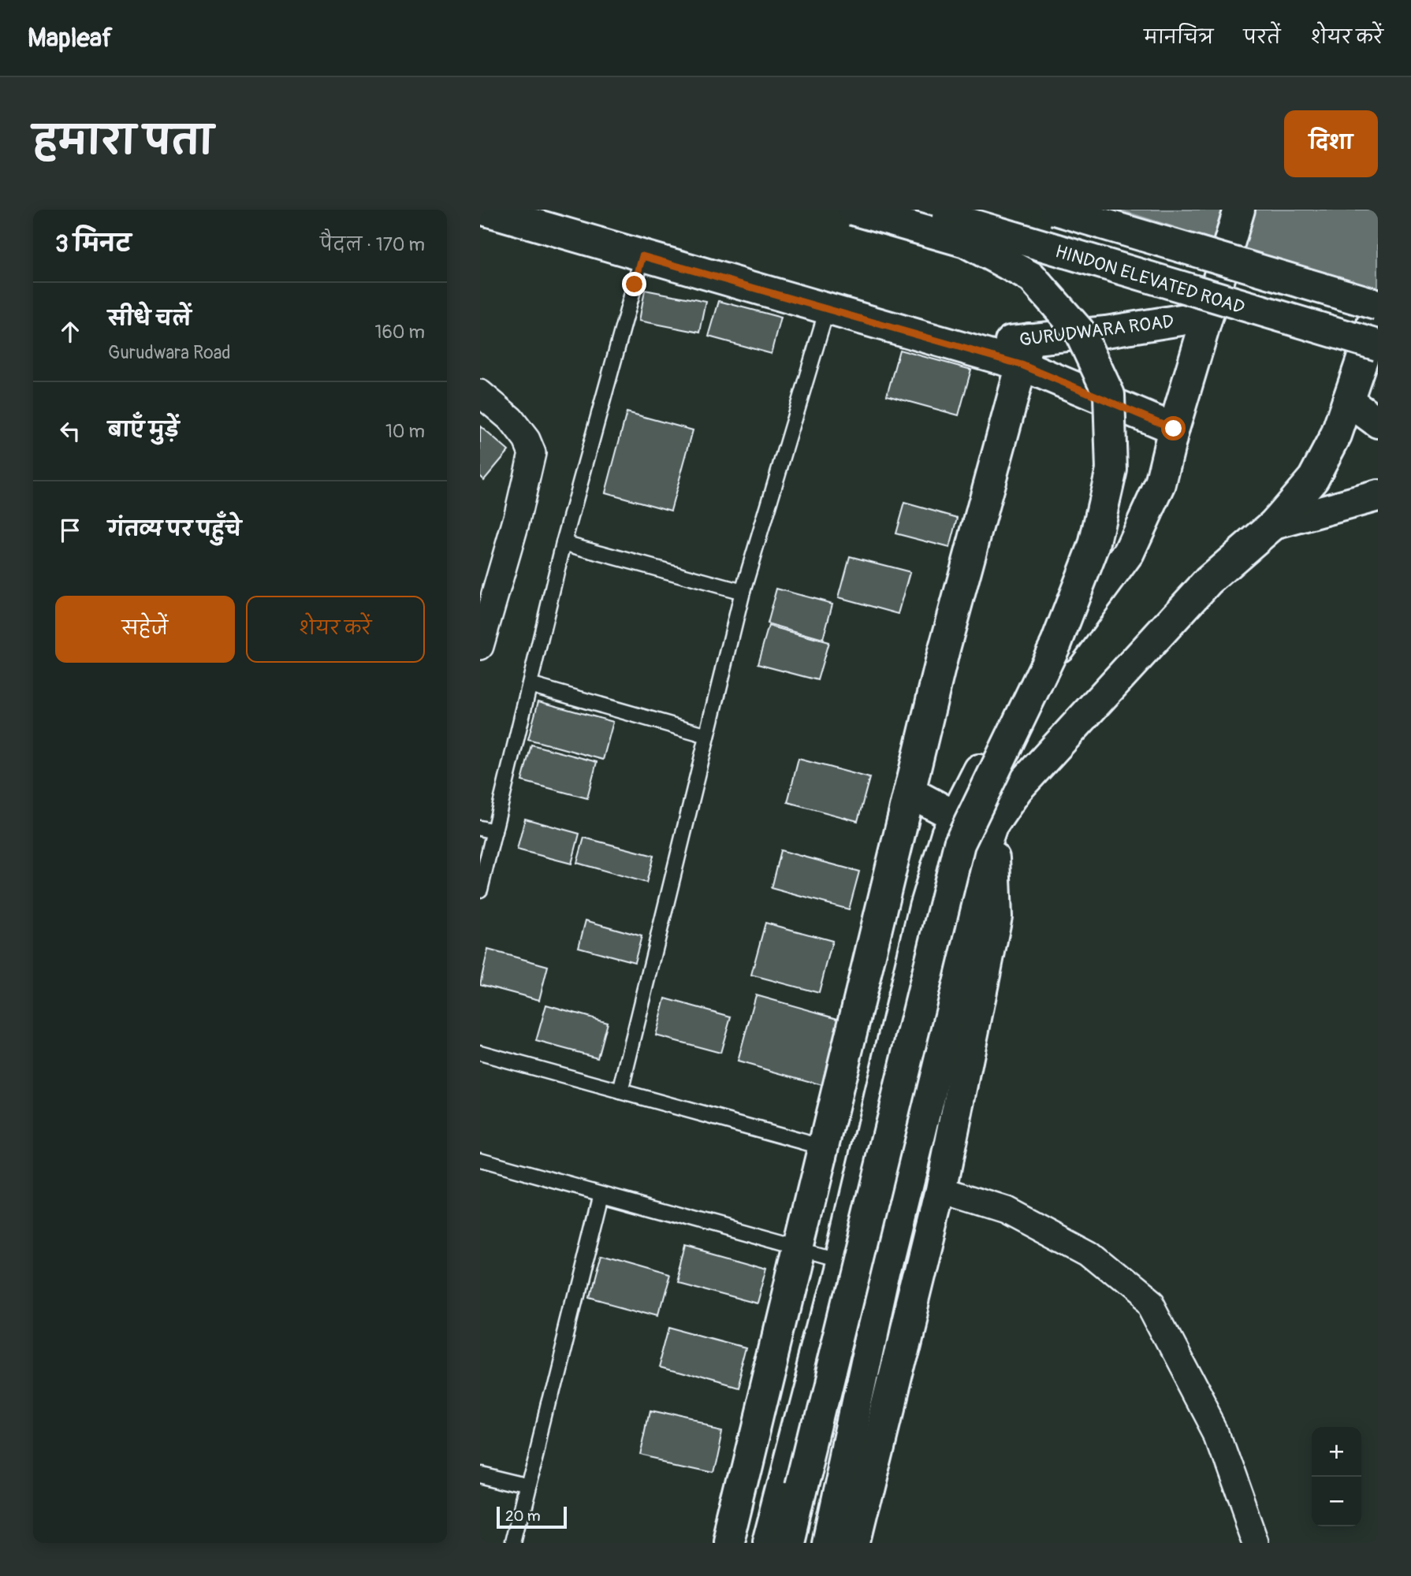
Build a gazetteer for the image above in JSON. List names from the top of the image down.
{
  "streets": {
    "main road": ["HINDON ELEVATED ROAD", "GURUDWARA ROAD"]
  },
  "scale_bar": "20 m",
  "page": {
    "header": "Mapleaf",
    "nav": ["मानचित्र", "परतें", "शेयर करें"],
    "title": "हमारा पता",
    "buttons": [
      "दिशा",
      ["सहेजें", "शेयर करें"]
    ],
    "heading": ["3 मिनट", "पैदल · 170 m"],
    "list": [
      ["सीधे चलें", "Gurudwara Road", "160 m"],
      ["बाएँ मुड़ें", "10 m"],
      "गंतव्य पर पहुँचे"
    ],
    "map_buttons": ["+", "−"],
    "scale": "20 m"
  }
}
